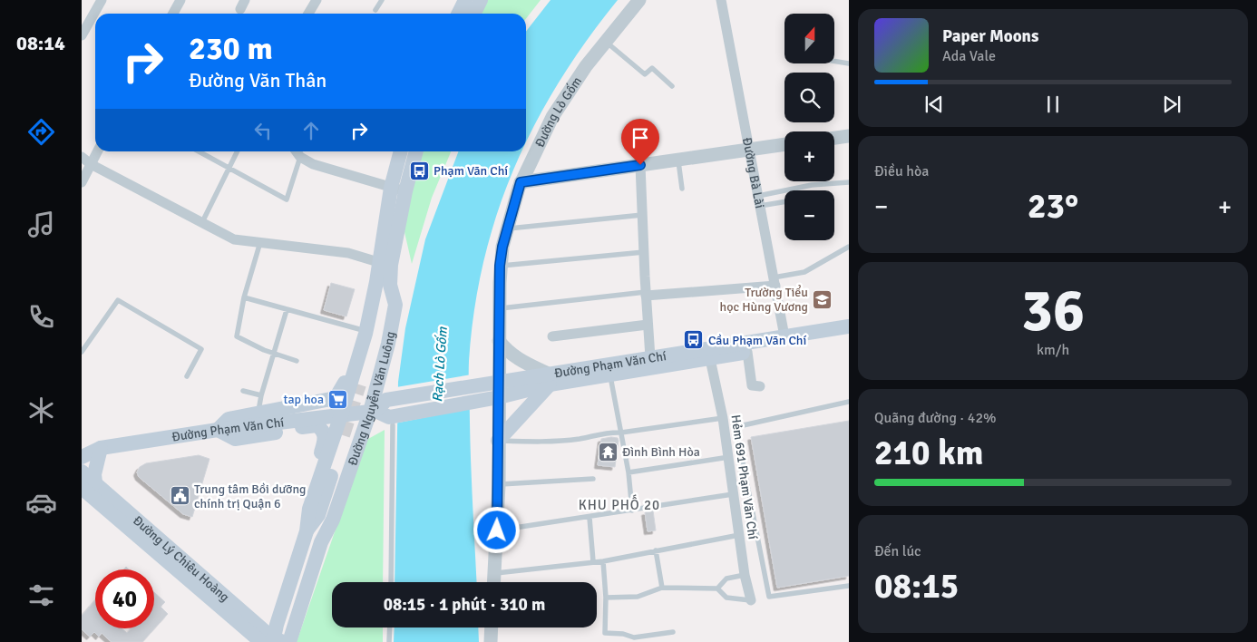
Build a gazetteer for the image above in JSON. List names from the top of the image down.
{
  "streets": {
    "main road": ["Đường Phạm Văn Chí", "Đường Nguyễn Văn Luông", "Đường Lý Chiêu Hoàng"],
    "street": ["Đường Lò Gốm", "Đường Bà Lài", "Hẻm 691 Phạm Văn Chí"]
  },
  "crossings": [
    ["Đường Lò Gốm", "Đường Phạm Văn Chí"],
    ["Đường Bà Lài", "Đường Phạm Văn Chí"],
    ["Đường Phạm Văn Chí", "Đường Nguyễn Văn Luông"],
    ["Đường Phạm Văn Chí", "Hẻm 691 Phạm Văn Chí"],
    ["Đường Nguyễn Văn Luông", "Đường Lý Chiêu Hoàng"]
  ],
  "districts": ["KHU PHỐ 20"],
  "water": ["Rạch Lò Gốm"],
  "places": {
    "bus stop": ["Phạm Văn Chí", "Cầu Phạm Văn Chí"],
    "school or university": ["Trường Tiểu học Hùng Vương"],
    "supermarket": ["tap hoa"],
    "temple": ["Đình Bình Hòa"],
    "public building": ["Trung tâm Bồi dưỡng chính trị Quận 6"]
  },
  "north": "top",
  "page": {
    "tabs": "08:14",
    "map_buttons": ["+", "−"],
    "turn": ["230 m", "Đường Văn Thân"],
    "song": ["Paper Moons", "Ada Vale"],
    "tile": [
      "Điều hòa",
      ["36", "km/h"],
      ["Quãng đường · 42%", "210 km"],
      ["Đến lúc", "08:15"]
    ],
    "heat": ["−", "23°", "+"],
    "limit": "40",
    "trip": "08:15 · 1 phút · 310 m"
  }
}
